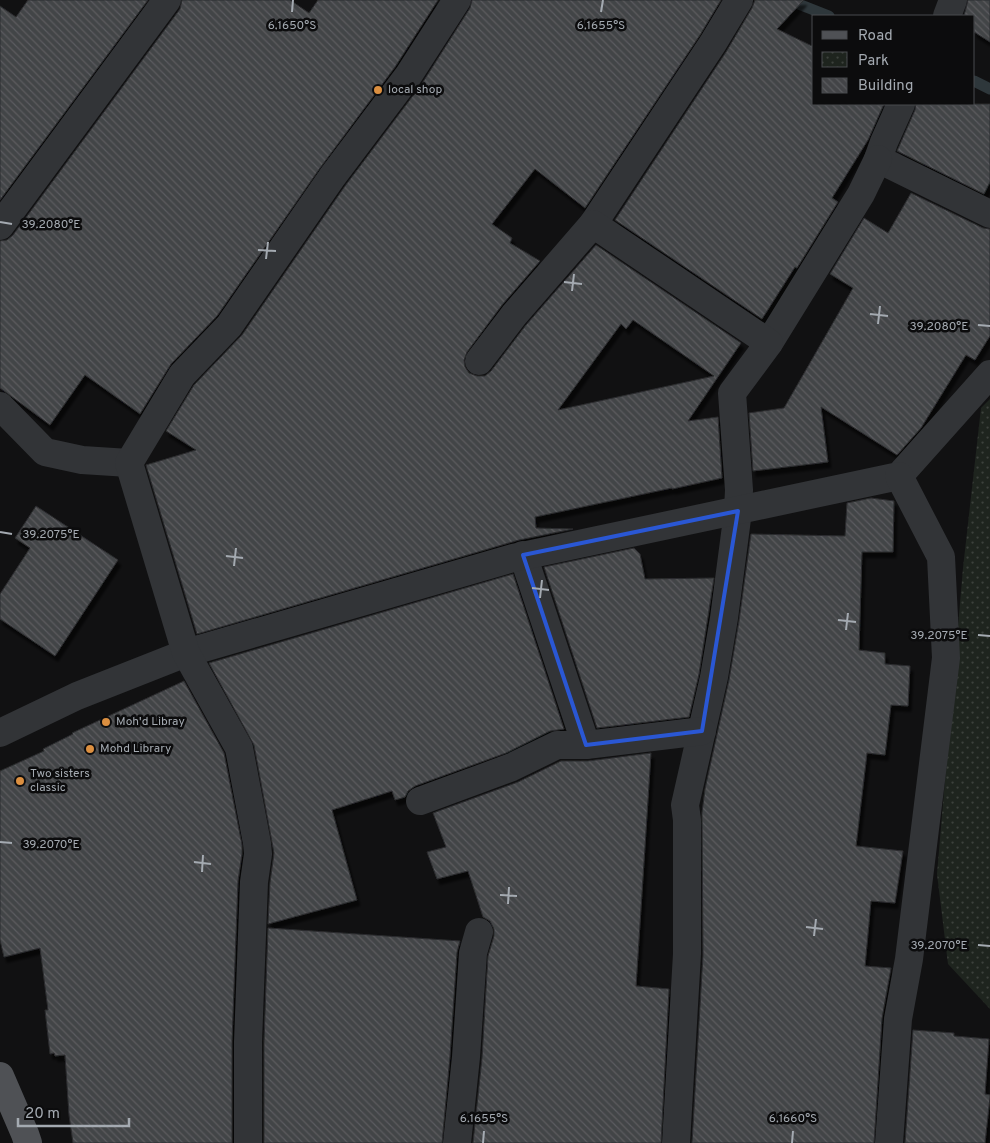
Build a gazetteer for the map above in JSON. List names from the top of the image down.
{
  "places": [
    "local shop",
    "Moh'd Libray",
    "Mohd Library",
    "Two sisters classic"
  ],
  "legend": ["Road", "Park", "Building"],
  "scale_bar": "20 m",
  "coordinates": [
    "6.1650°S",
    "6.1655°S",
    "39.2080°E",
    "39.2075°E",
    "39.2070°E",
    "6.1660°S"
  ]
}
